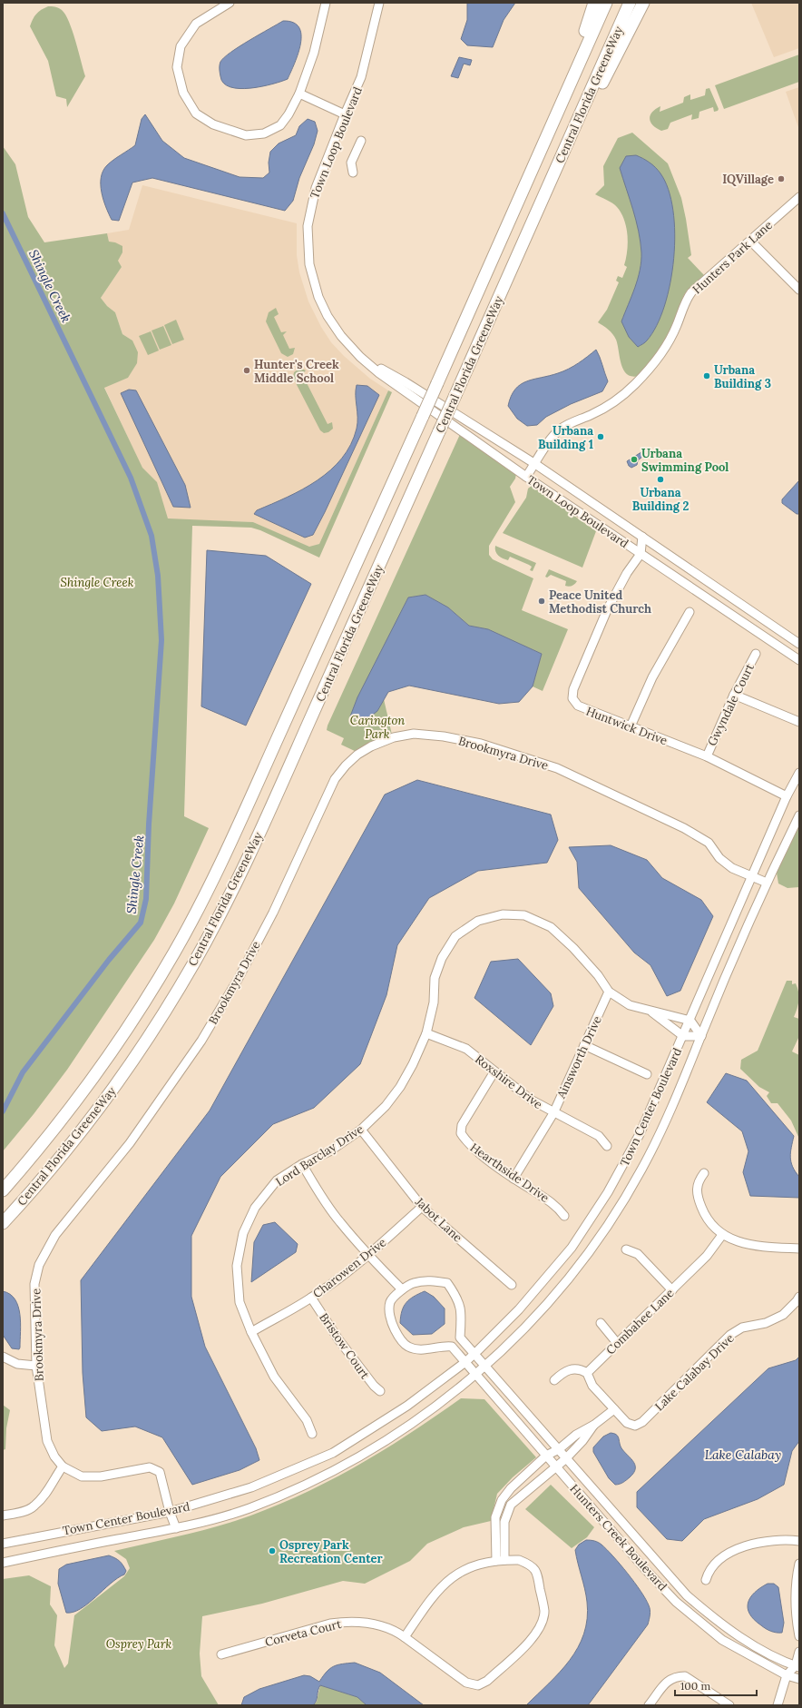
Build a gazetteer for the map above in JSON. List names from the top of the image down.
{
  "streets": {
    "highway": ["Central Florida GreeneWay"],
    "street": [
      "Town Loop Boulevard",
      "Hunters Park Lane",
      "Gwyndale Court",
      "Huntwick Drive",
      "Brookmyra Drive",
      "Ainsworth Drive",
      "Roxshire Drive",
      "Town Center Boulevard",
      "Lord Barclay Drive",
      "Hearthside Drive",
      "Jabot Lane",
      "Charowen Drive",
      "Combahee Lane",
      "Bristow Court",
      "Lake Calabay Drive",
      "Hunters Creek Boulevard",
      "Corveta Court"
    ]
  },
  "crossings": [
    ["Town Loop Boulevard", "Hunters Park Lane"],
    ["Town Loop Boulevard", "Huntwick Drive"],
    ["Gwyndale Court", "Huntwick Drive"],
    ["Huntwick Drive", "Town Center Boulevard"],
    ["Brookmyra Drive", "Town Center Boulevard"],
    ["Ainsworth Drive", "Roxshire Drive"],
    ["Ainsworth Drive", "Lord Barclay Drive"],
    ["Ainsworth Drive", "Hearthside Drive"],
    ["Roxshire Drive", "Lord Barclay Drive"],
    ["Roxshire Drive", "Hearthside Drive"],
    ["Town Center Boulevard", "Lord Barclay Drive"],
    ["Town Center Boulevard", "Hunters Creek Boulevard"],
    ["Lord Barclay Drive", "Jabot Lane"],
    ["Lord Barclay Drive", "Charowen Drive"],
    ["Jabot Lane", "Charowen Drive"],
    ["Charowen Drive", "Bristow Court"]
  ],
  "water": ["Shingle Creek", "Lake Calabay"],
  "parks": ["Shingle Creek", "Carington Park", "Osprey Park"],
  "places": [
    "IQVillage",
    "Hunter's Creek Middle School",
    "Urbana Building 3",
    "Urbana Building 1",
    "Urbana Swimming Pool",
    "Urbana Building 2",
    "Peace United Methodist Church",
    "Osprey Park Recreation Center"
  ],
  "scale_bar": "100 m"
}
